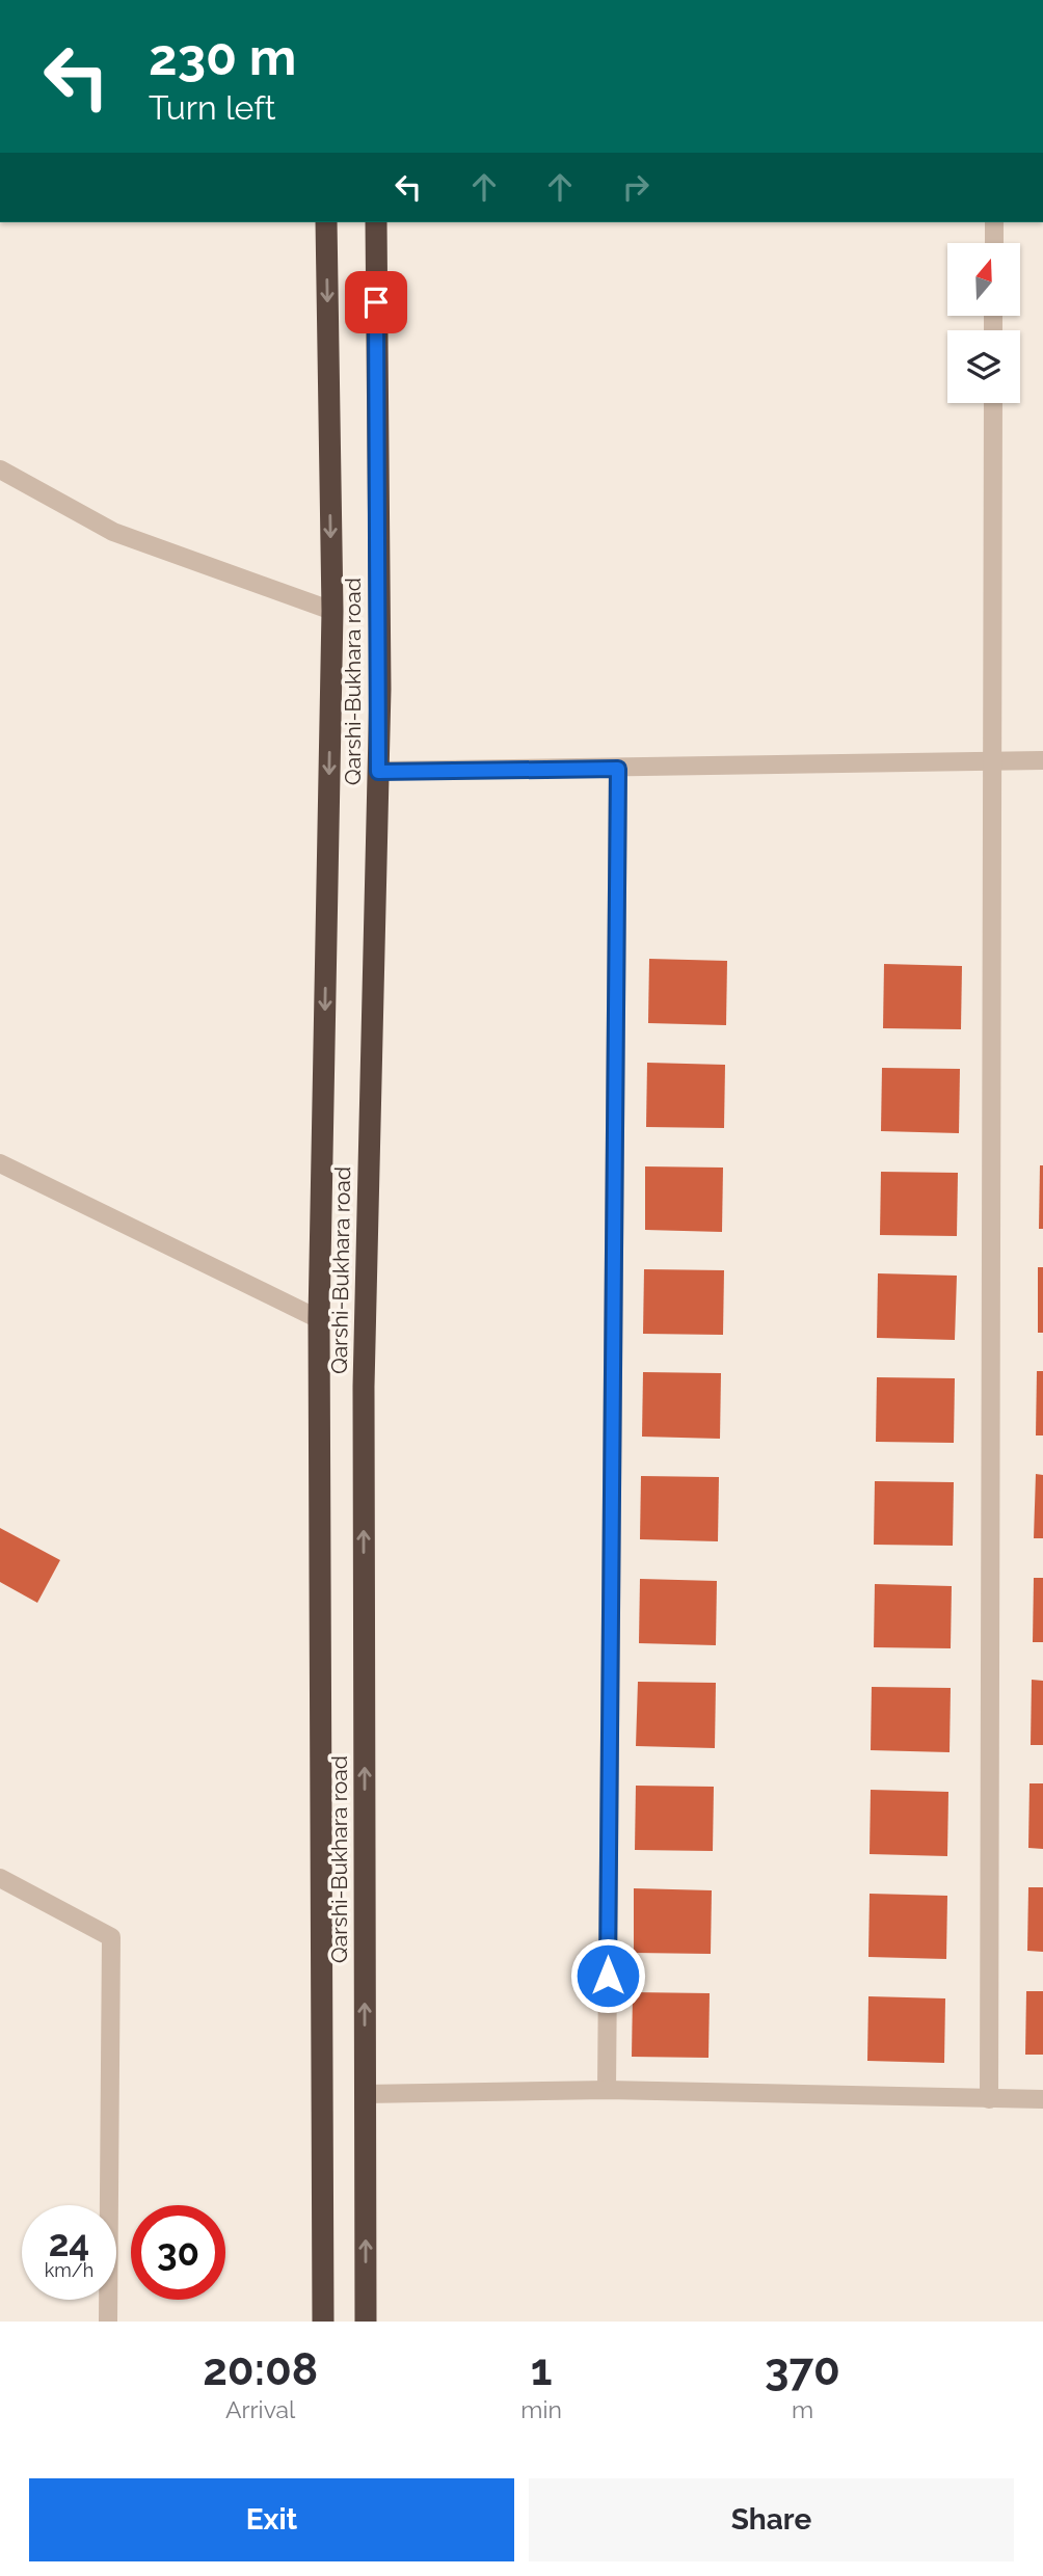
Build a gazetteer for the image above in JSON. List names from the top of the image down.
{
  "streets": {
    "highway": ["Qarshi-Bukhara road"]
  },
  "north": "top",
  "page": {
    "turn": ["230 m", "Turn left"],
    "speed": "24 km/h",
    "limit": "30",
    "eta": [
      "20:08",
      "Arrival",
      "1",
      "min",
      "370",
      "m"
    ],
    "buttons": ["Exit", "Share"]
  }
}
